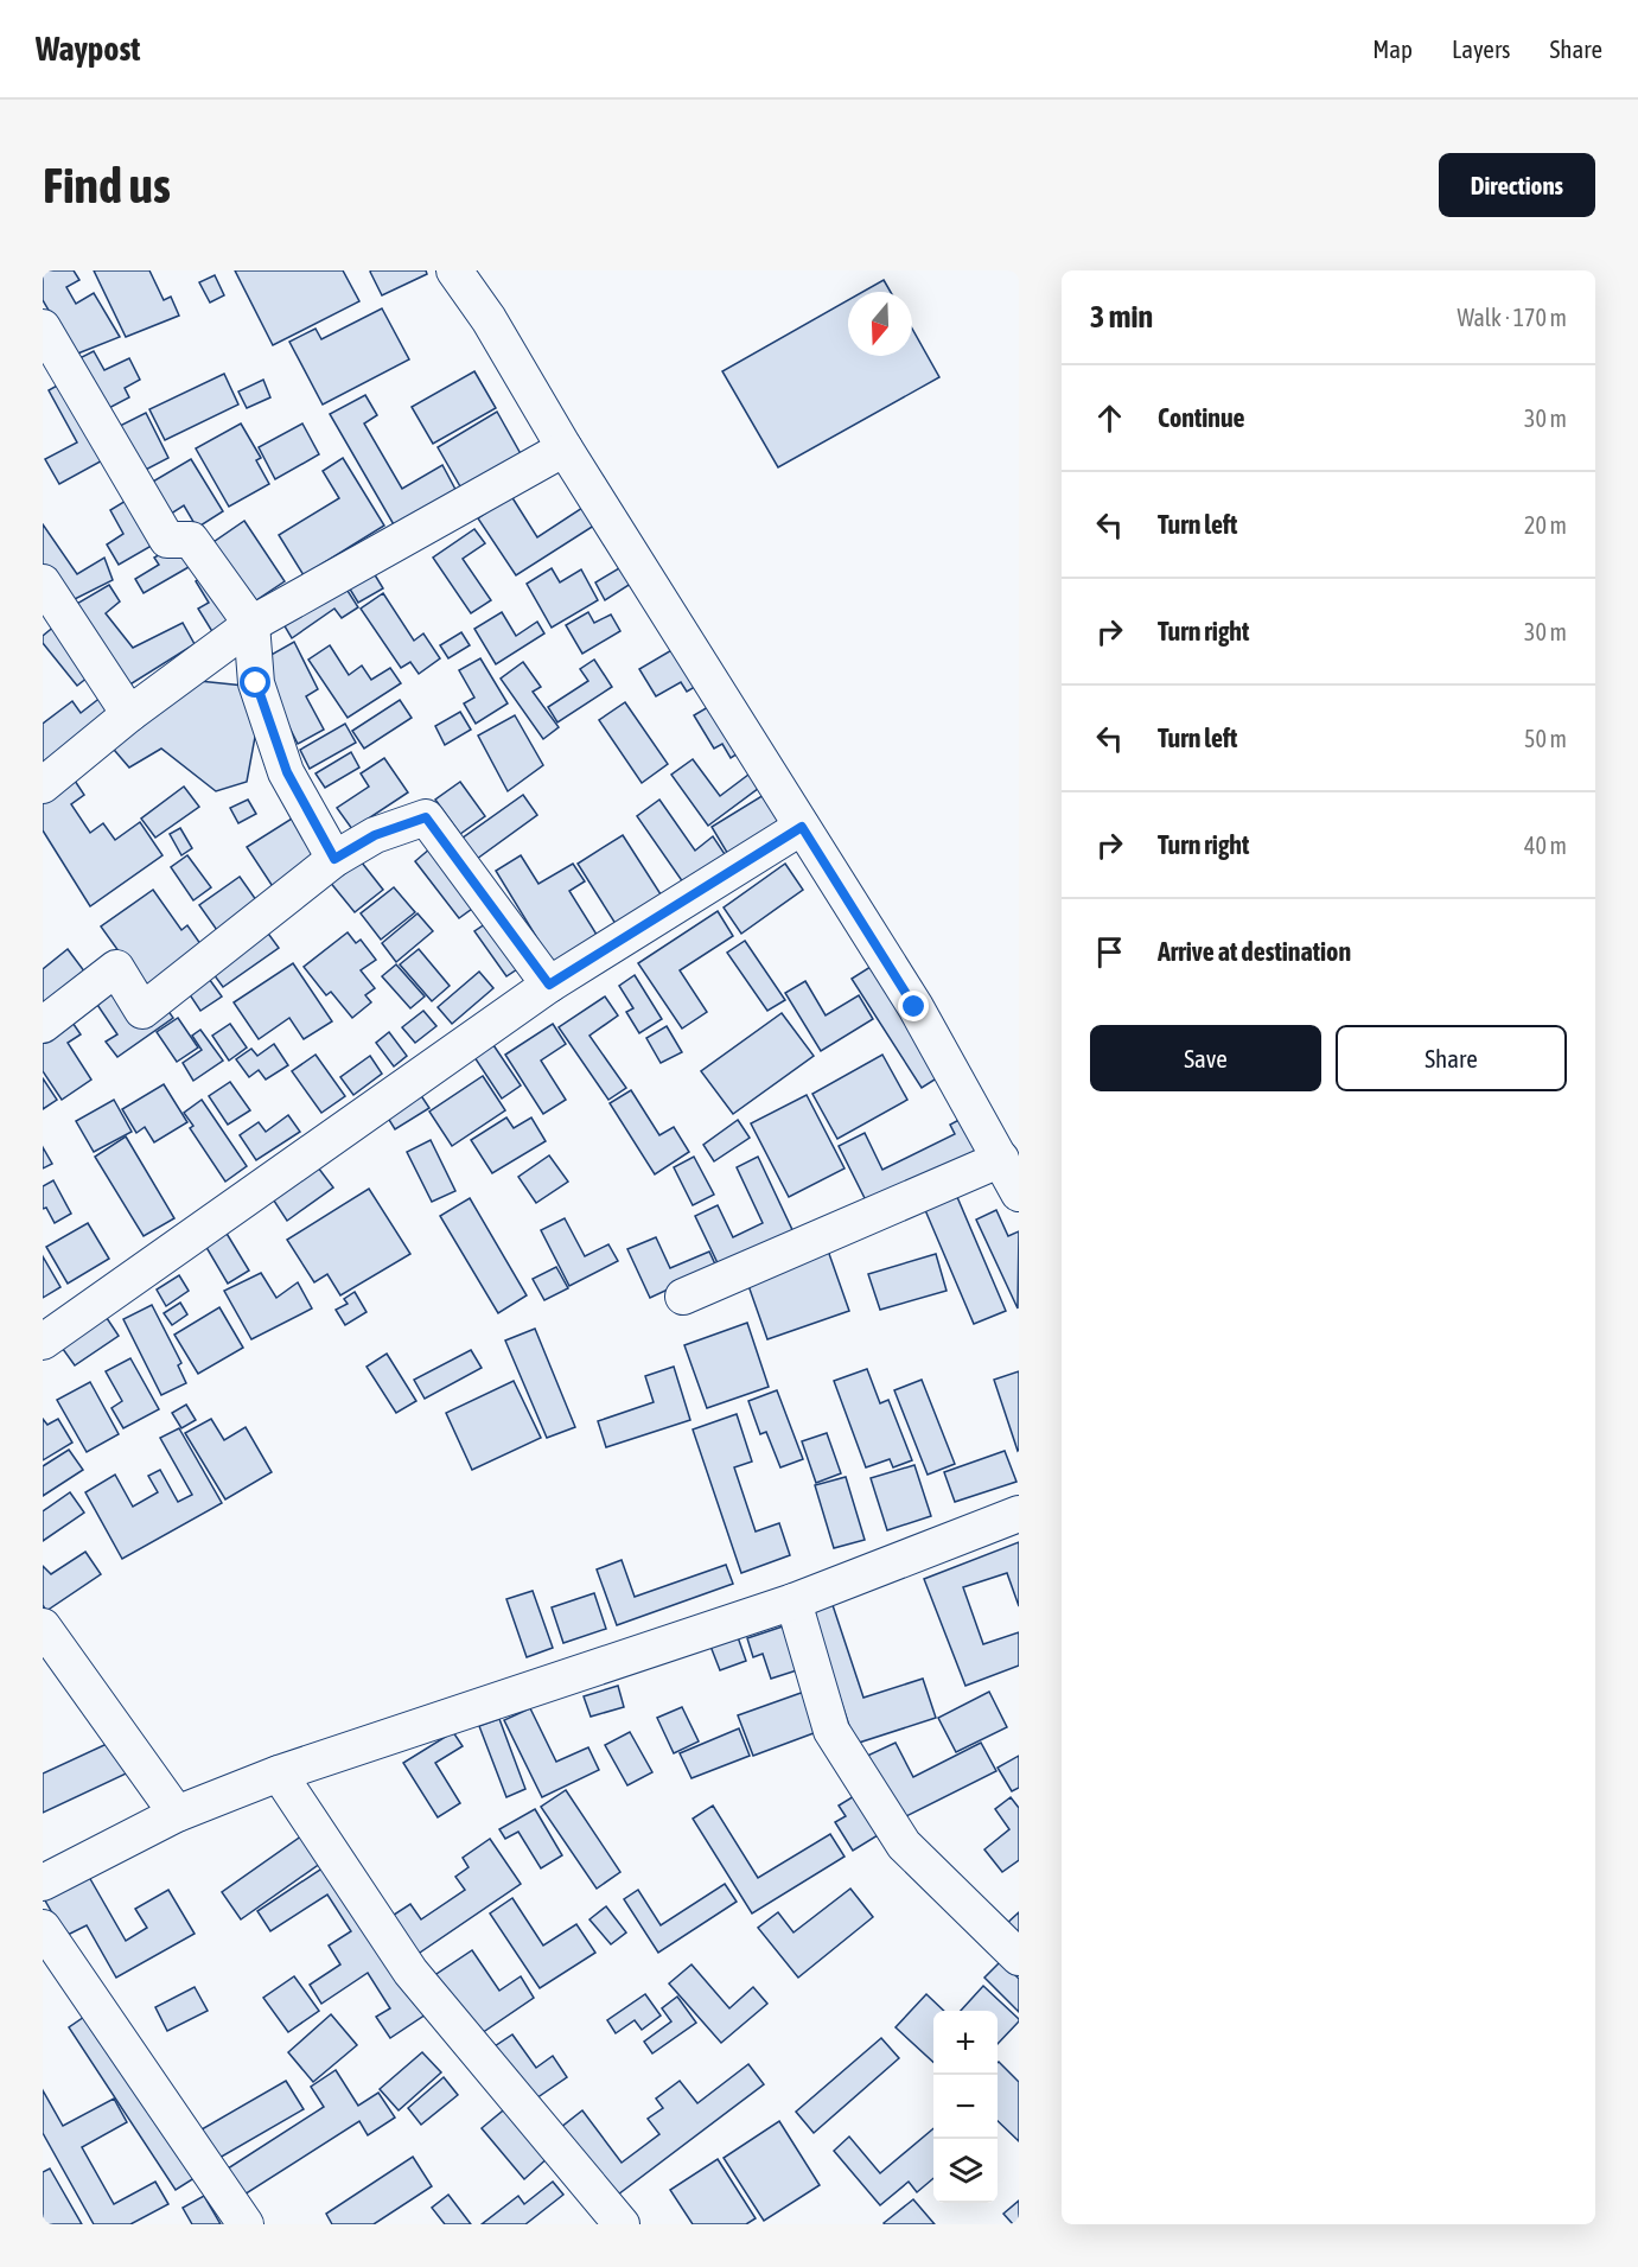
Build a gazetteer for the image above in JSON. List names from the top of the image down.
{
  "north": "bottom",
  "page": {
    "header": "Waypost",
    "nav": ["Map", "Layers", "Share"],
    "buttons": [
      "Directions",
      ["Save", "Share"]
    ],
    "title": "Find us",
    "heading": ["3 min", "Walk · 170 m"],
    "list": [
      ["Continue", "30 m"],
      ["Turn left", "20 m"],
      ["Turn right", "30 m"],
      ["Turn left", "50 m"],
      ["Turn right", "40 m"],
      "Arrive at destination"
    ],
    "map_buttons": ["+", "−"]
  }
}
